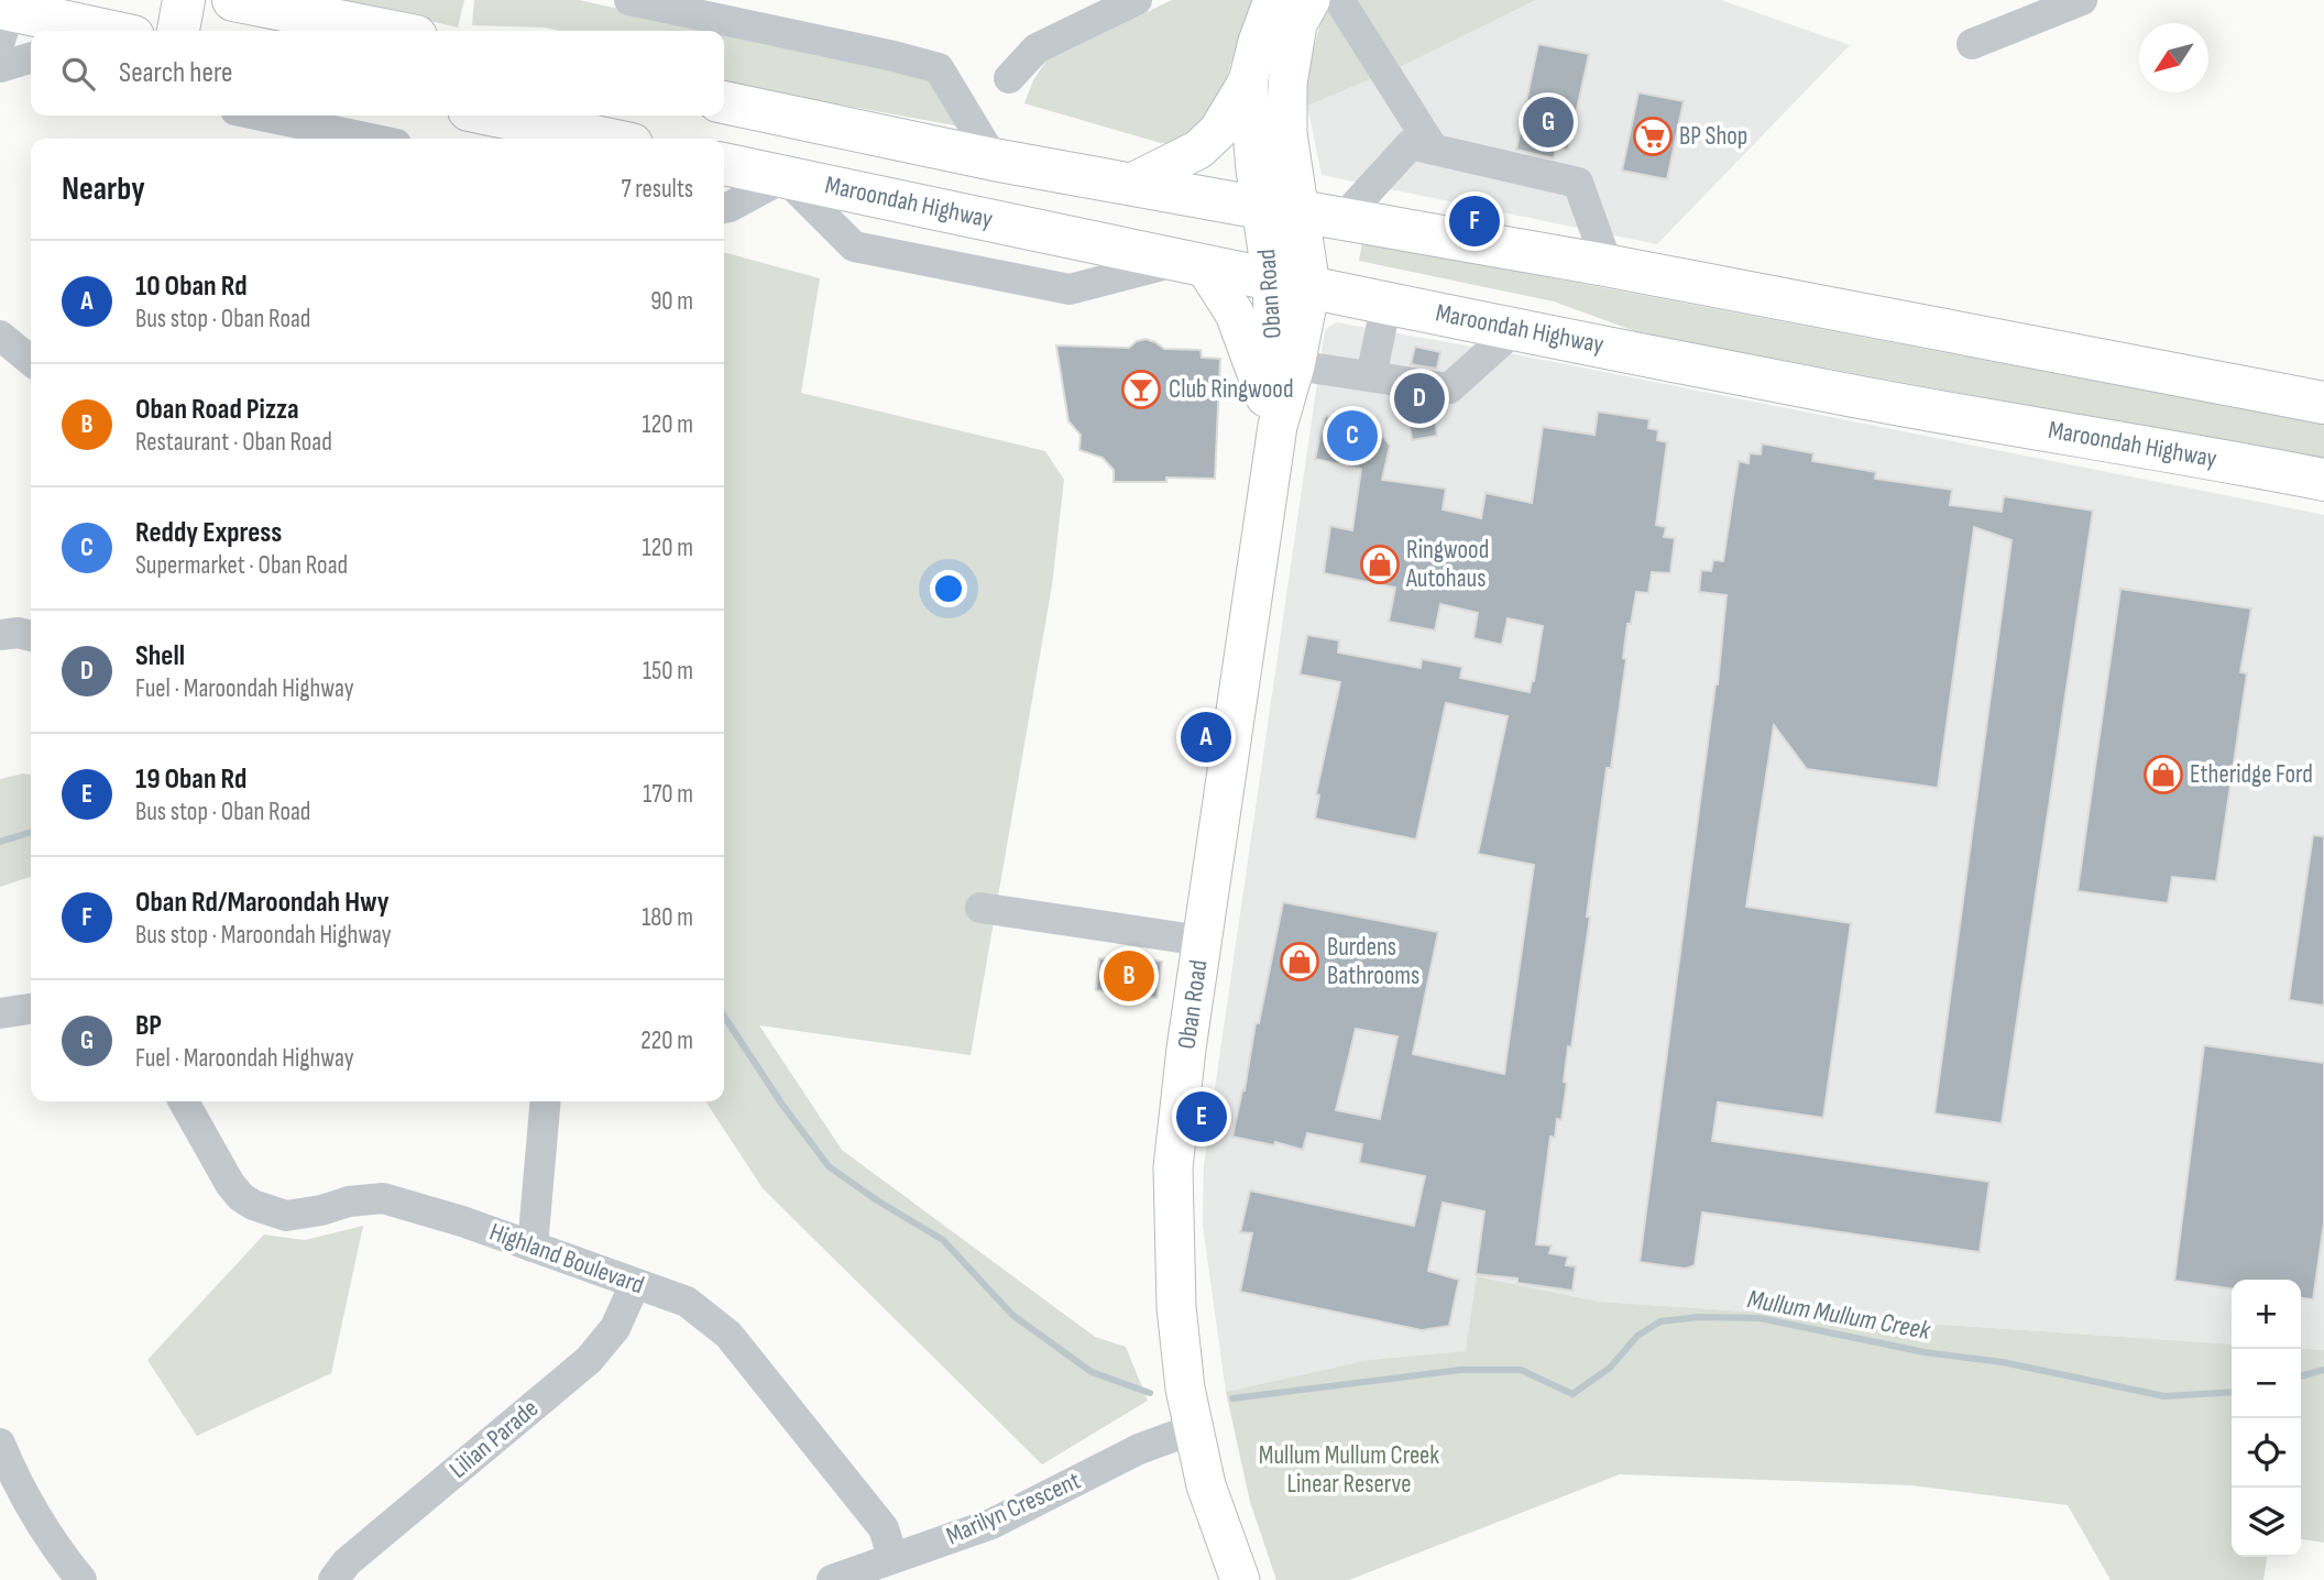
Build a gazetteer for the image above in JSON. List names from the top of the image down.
{
  "streets": {
    "highway": ["Maroondah Highway"],
    "main road": ["Oban Road"],
    "street": ["Highland Boulevard", "Lilian Parade", "Marilyn Crescent"]
  },
  "crossings": [
    ["Maroondah Highway", "Oban Road"],
    ["Oban Road", "Marilyn Crescent"],
    ["Highland Boulevard", "Lilian Parade"],
    ["Highland Boulevard", "Marilyn Crescent"]
  ],
  "water": ["Mullum Mullum Creek"],
  "parks": ["Mullum Mullum Creek Linear Reserve"],
  "places": {
    "supermarket": ["BP Shop"],
    "bar": ["Club Ringwood"],
    "shop": ["Ringwood Autohaus", "Etheridge Ford", "Burdens Bathrooms"]
  },
  "north": "bottom left",
  "page": {
    "search": "Search here",
    "pins": [
      "G",
      "F",
      "D",
      "C",
      "A",
      "B",
      "E"
    ],
    "heading": ["Nearby", "7 results"],
    "list": [
      {
        "mark": "A",
        "name": "10 Oban Rd",
        "note": "Bus stop · Oban Road",
        "value": "90 m"
      },
      {
        "mark": "B",
        "name": "Oban Road Pizza",
        "note": "Restaurant · Oban Road",
        "value": "120 m"
      },
      {
        "mark": "C",
        "name": "Reddy Express",
        "note": "Supermarket · Oban Road",
        "value": "120 m"
      },
      {
        "mark": "D",
        "name": "Shell",
        "note": "Fuel · Maroondah Highway",
        "value": "150 m"
      },
      {
        "mark": "E",
        "name": "19 Oban Rd",
        "note": "Bus stop · Oban Road",
        "value": "170 m"
      },
      {
        "mark": "F",
        "name": "Oban Rd/Maroondah Hwy",
        "note": "Bus stop · Maroondah Highway",
        "value": "180 m"
      },
      {
        "mark": "G",
        "name": "BP",
        "note": "Fuel · Maroondah Highway",
        "value": "220 m"
      }
    ],
    "map_buttons": ["+", "−"]
  }
}
